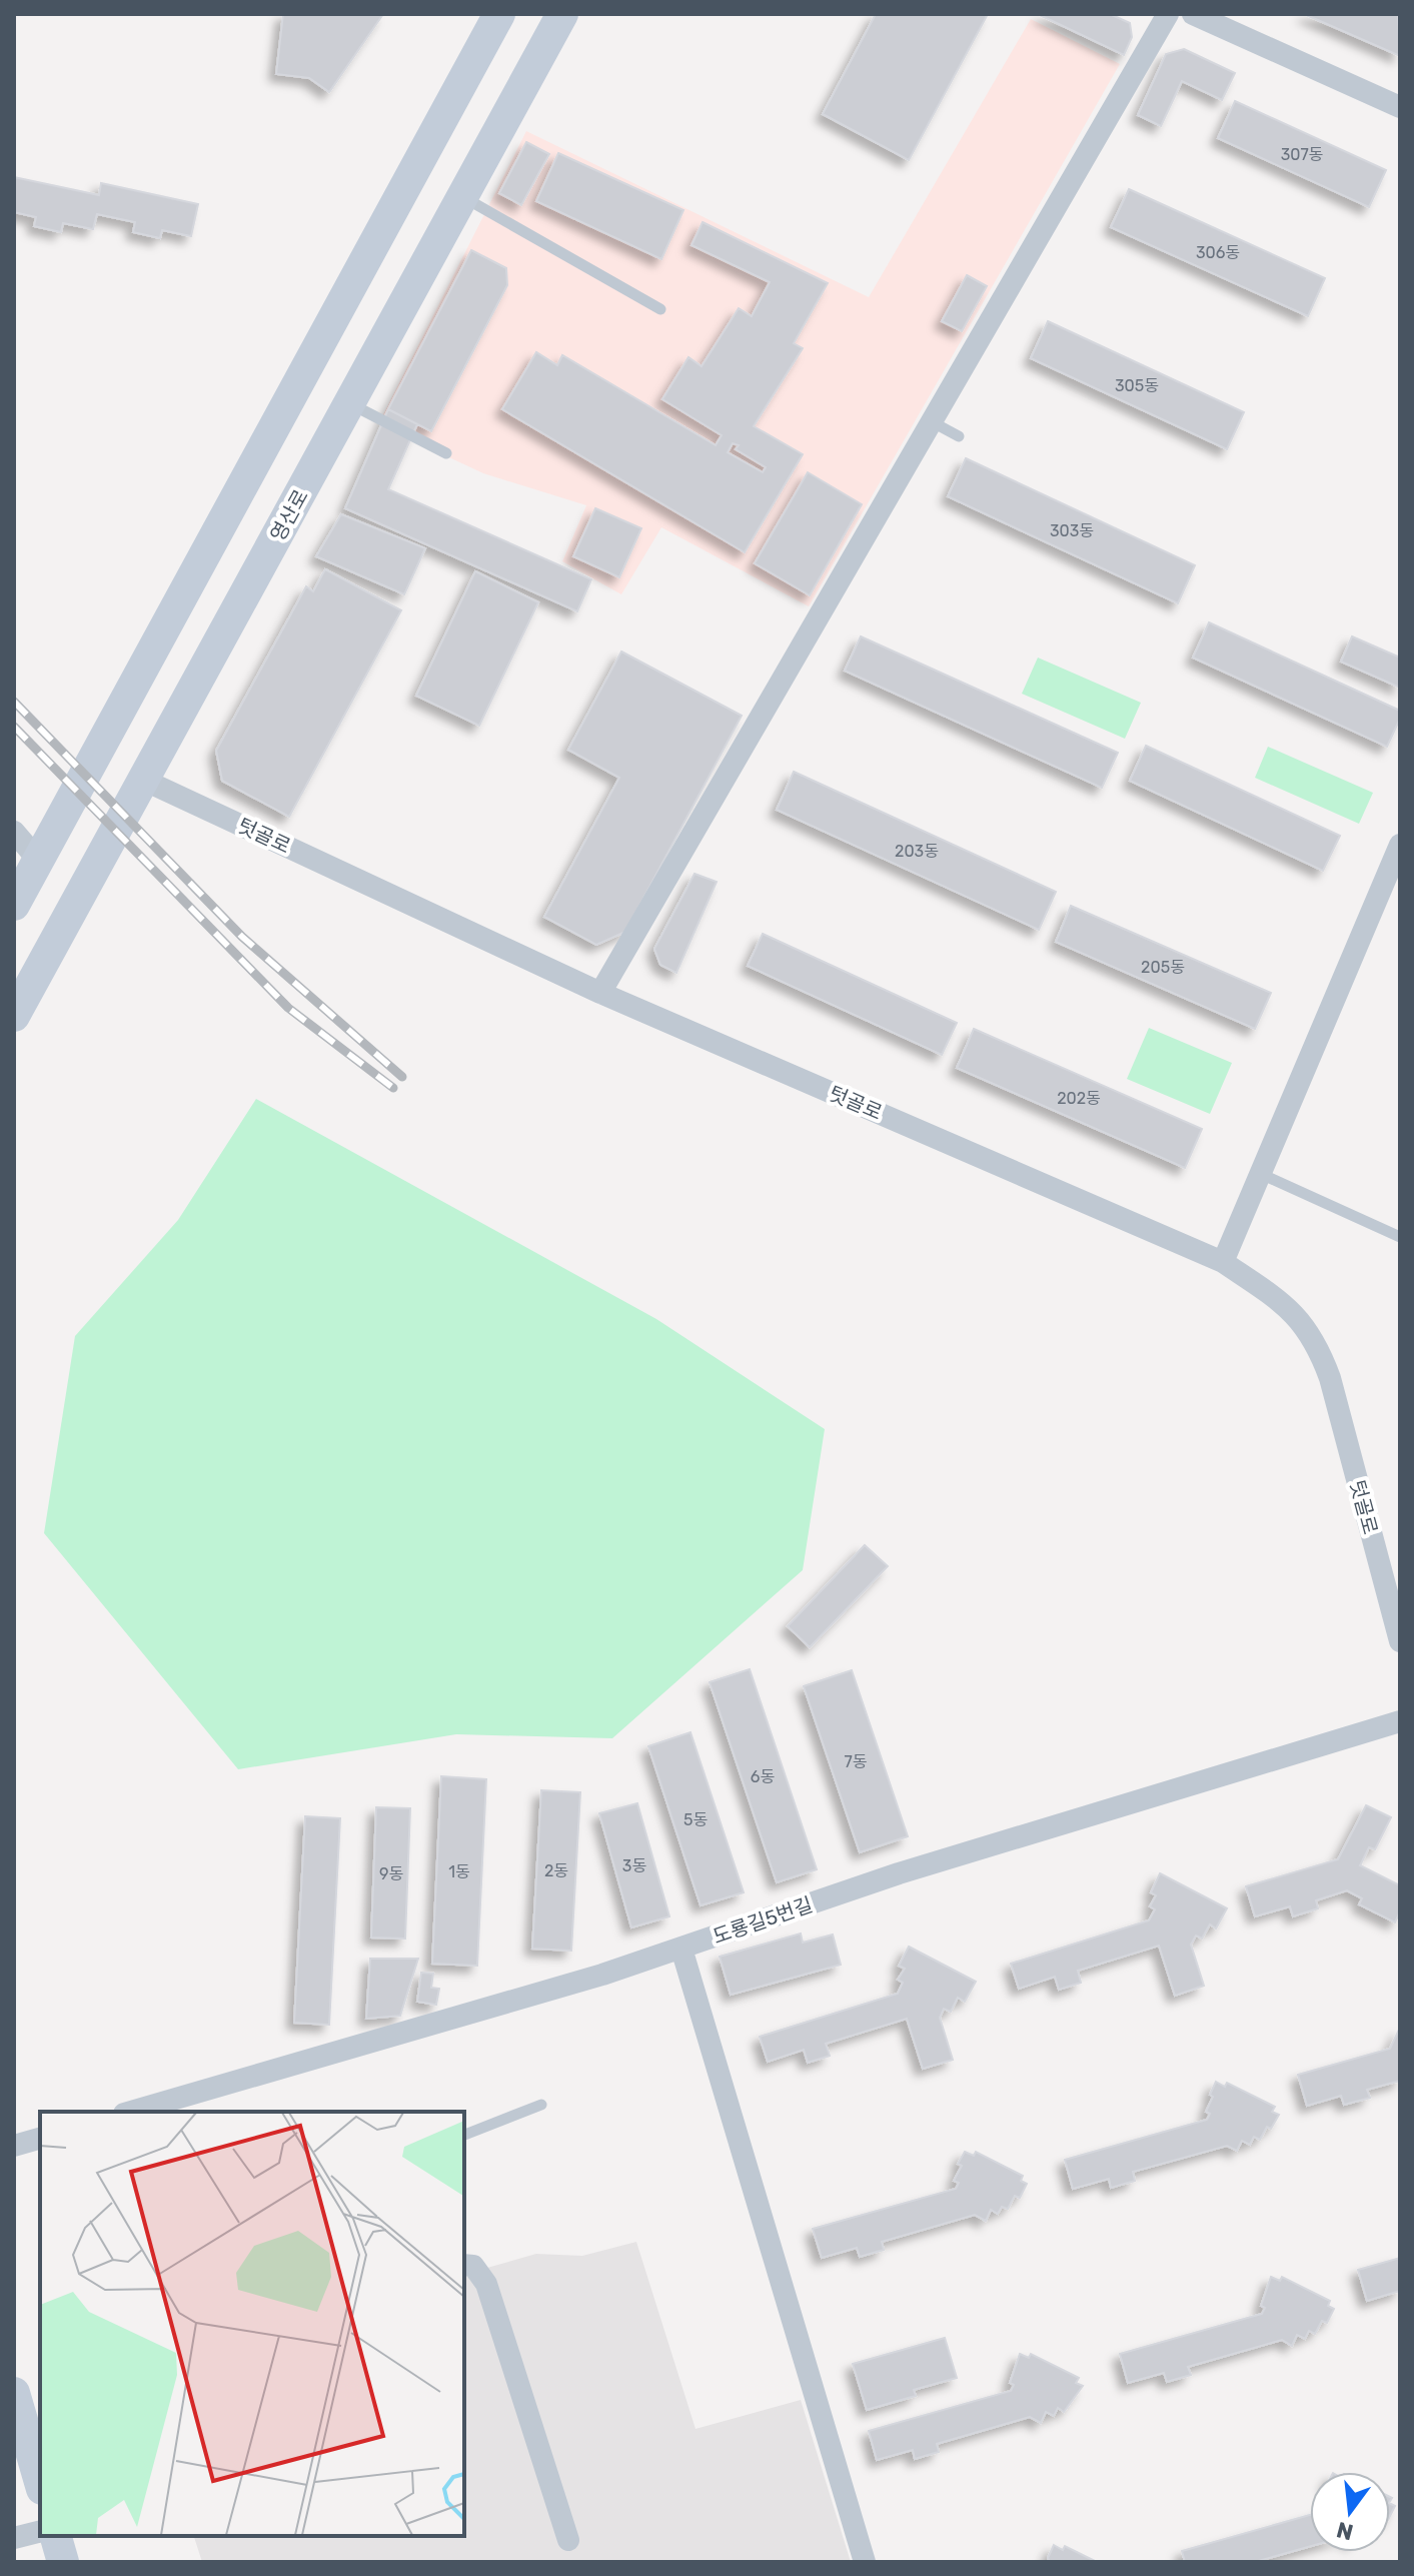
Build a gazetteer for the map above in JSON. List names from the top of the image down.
{
  "streets": {
    "street": ["영산로", "텃골로", "도룡길5번길"]
  },
  "crossings": [
    ["영산로", "텃골로"]
  ],
  "house_numbers": [
    "307동",
    "306동",
    "305동",
    "303동",
    "203동",
    "205동",
    "202동",
    "7동",
    "6동",
    "5동",
    "3동",
    "2동",
    "1동",
    "9동"
  ],
  "north": "bottom"
}
